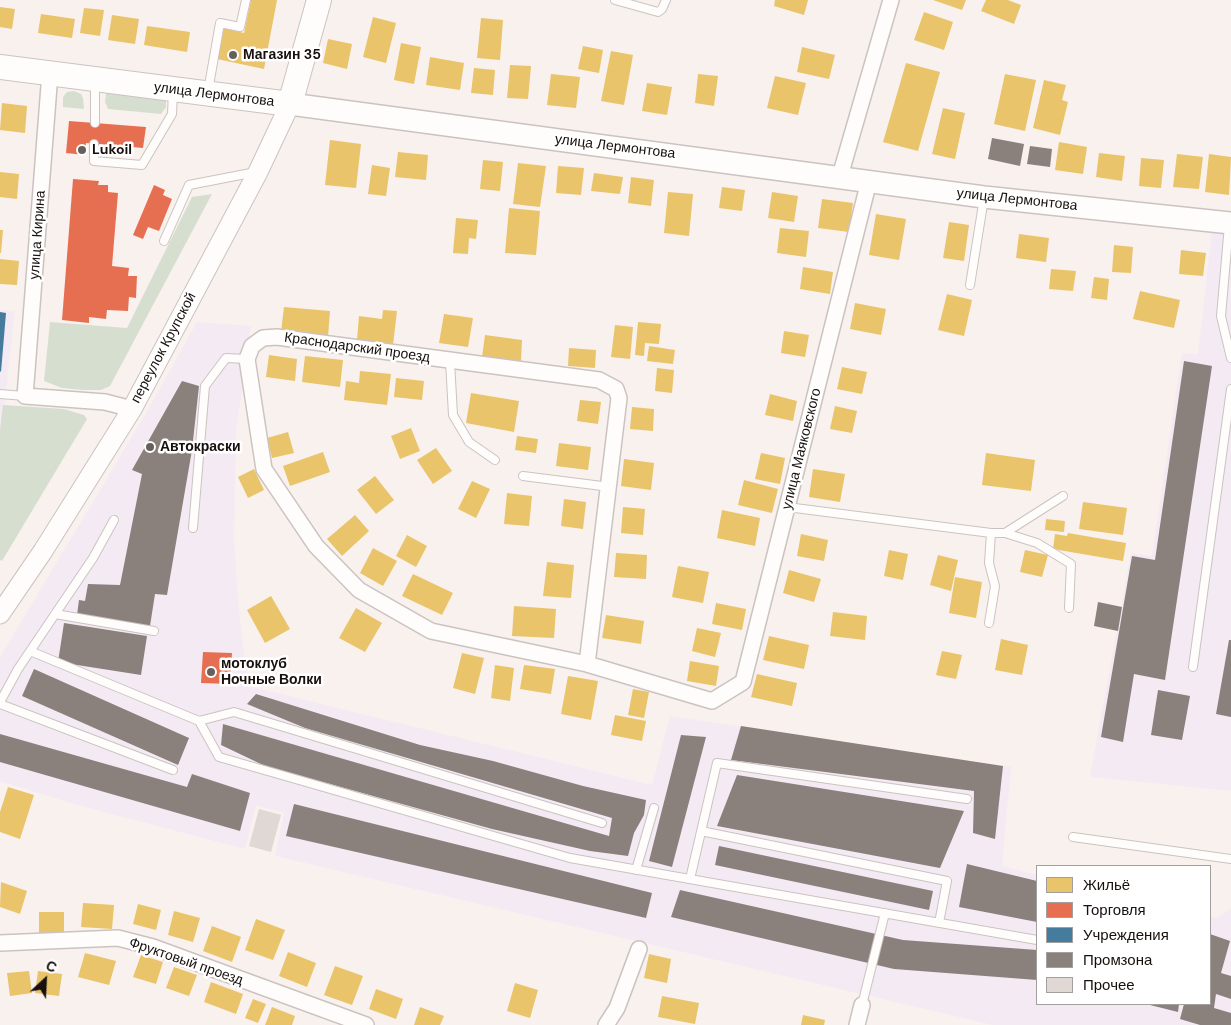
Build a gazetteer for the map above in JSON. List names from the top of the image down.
{
  "streets": {
    "main road": ["улица Лермонтова"],
    "street": [
      "улица Кирина",
      "переулок Крупской",
      "Краснодарский проезд",
      "улица Маяковского",
      "Фруктовый проезд"
    ]
  },
  "crossings": [
    ["улица Лермонтова", "улица Кирина"],
    ["улица Лермонтова", "переулок Крупской"],
    ["улица Лермонтова", "улица Маяковского"],
    ["Краснодарский проезд", "улица Маяковского"]
  ],
  "places": [
    "Магазин 35",
    "Lukoil",
    "Автокраски",
    "мотоклуб Ночные Волки"
  ],
  "legend": [
    "Жильё",
    "Торговля",
    "Учреждения",
    "Промзона",
    "Прочее"
  ],
  "north": "top right"
}
